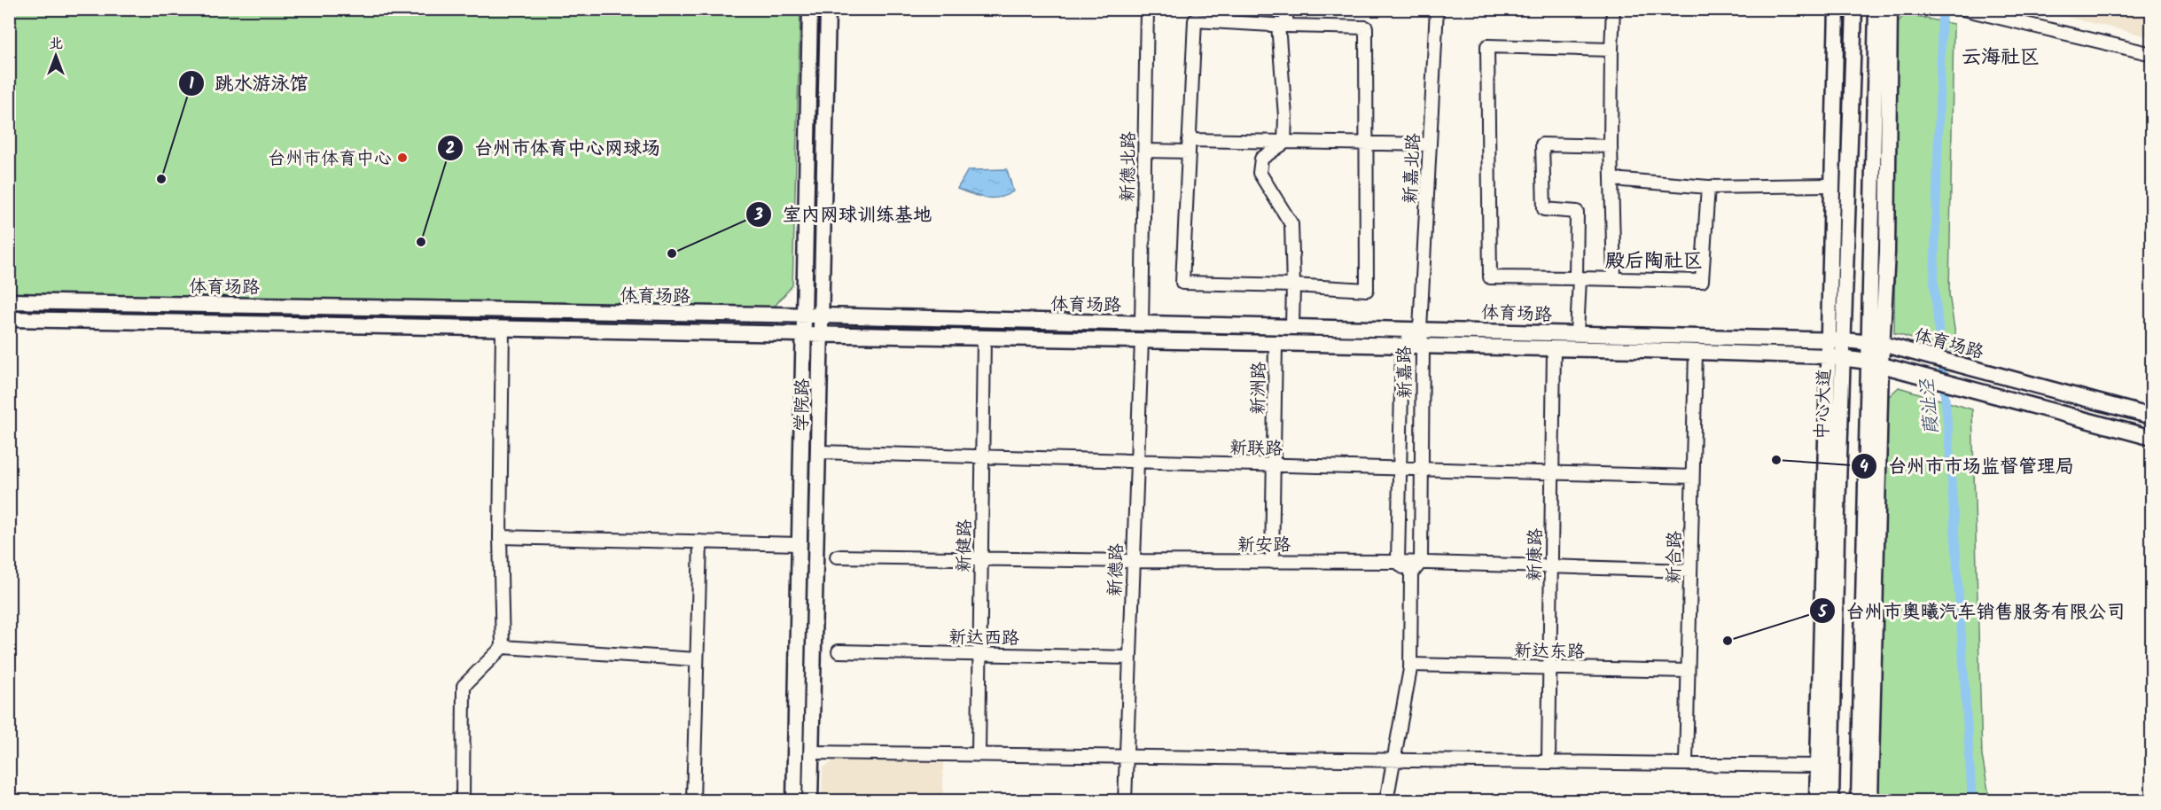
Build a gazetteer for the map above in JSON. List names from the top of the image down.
{
  "streets": {
    "main road": ["体育场路", "中心大道", "学院路"],
    "street": [
      "新德北路",
      "新嘉北路",
      "新嘉路",
      "新洲路",
      "新联路",
      "新安路",
      "新健路",
      "新康路",
      "新合路",
      "新德路",
      "新达西路",
      "新达东路"
    ]
  },
  "crossings": [
    ["新德北路", "体育场路"],
    ["新嘉北路", "体育场路"],
    ["新嘉北路", "新嘉路"],
    ["体育场路", "新嘉路"],
    ["体育场路", "中心大道"],
    ["体育场路", "学院路"],
    ["新嘉路", "新联路"],
    ["新嘉路", "新安路"],
    ["新洲路", "新联路"],
    ["新洲路", "新安路"],
    ["学院路", "新联路"],
    ["新联路", "新健路"],
    ["新联路", "新康路"],
    ["新联路", "新合路"],
    ["新联路", "新德路"],
    ["新安路", "新健路"],
    ["新安路", "新康路"],
    ["新安路", "新合路"],
    ["新安路", "新德路"],
    ["新健路", "新达西路"],
    ["新康路", "新达东路"],
    ["新合路", "新达东路"],
    ["新德路", "新达西路"]
  ],
  "districts": ["云海社区", "殿后陶社区"],
  "water": ["葭沚泾"],
  "places": [
    "台州市体育中心",
    "跳水游泳馆",
    "台州市体育中心网球场",
    "室内网球训练基地",
    "台州市市场监督管理局",
    "台州市奥曦汽车销售服务有限公司"
  ],
  "north": "top"
}
